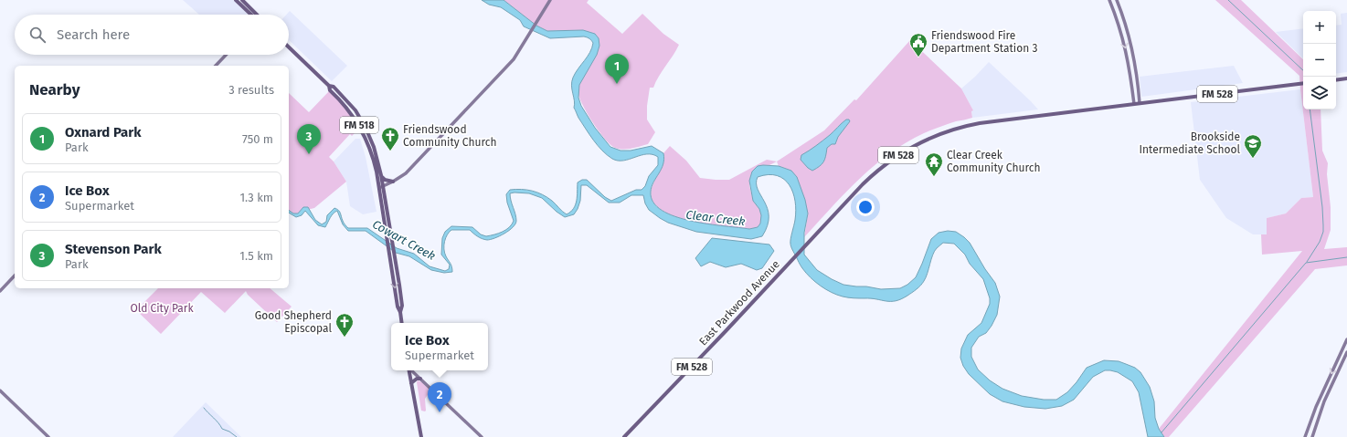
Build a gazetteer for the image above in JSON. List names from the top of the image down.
{
  "streets": {
    "main road": ["FM 528", "FM 518", "East Parkwood Avenue"]
  },
  "crossings": [
    ["FM 528", "East Parkwood Avenue"]
  ],
  "water": ["Clear Creek", "Cowart Creek"],
  "parks": ["Old City Park"],
  "places": {
    "public building": ["Friendswood Fire Department Station 3"],
    "church": ["Friendswood Community Church", "Good Shepherd Episcopal"],
    "school or university": ["Brookside Intermediate School"],
    "temple": ["Clear Creek Community Church"]
  },
  "page": {
    "map_buttons": ["+", "−"],
    "search": "Search here",
    "pins": ["1", "3", "2"],
    "heading": ["Nearby", "3 results"],
    "list": [
      {
        "mark": "1",
        "name": "Oxnard Park",
        "note": "Park",
        "value": "750 m"
      },
      {
        "mark": "2",
        "name": "Ice Box",
        "note": "Supermarket",
        "value": "1.3 km"
      },
      {
        "mark": "3",
        "name": "Stevenson Park",
        "note": "Park",
        "value": "1.5 km"
      }
    ],
    "popup": ["Ice Box", "Supermarket"]
  }
}
